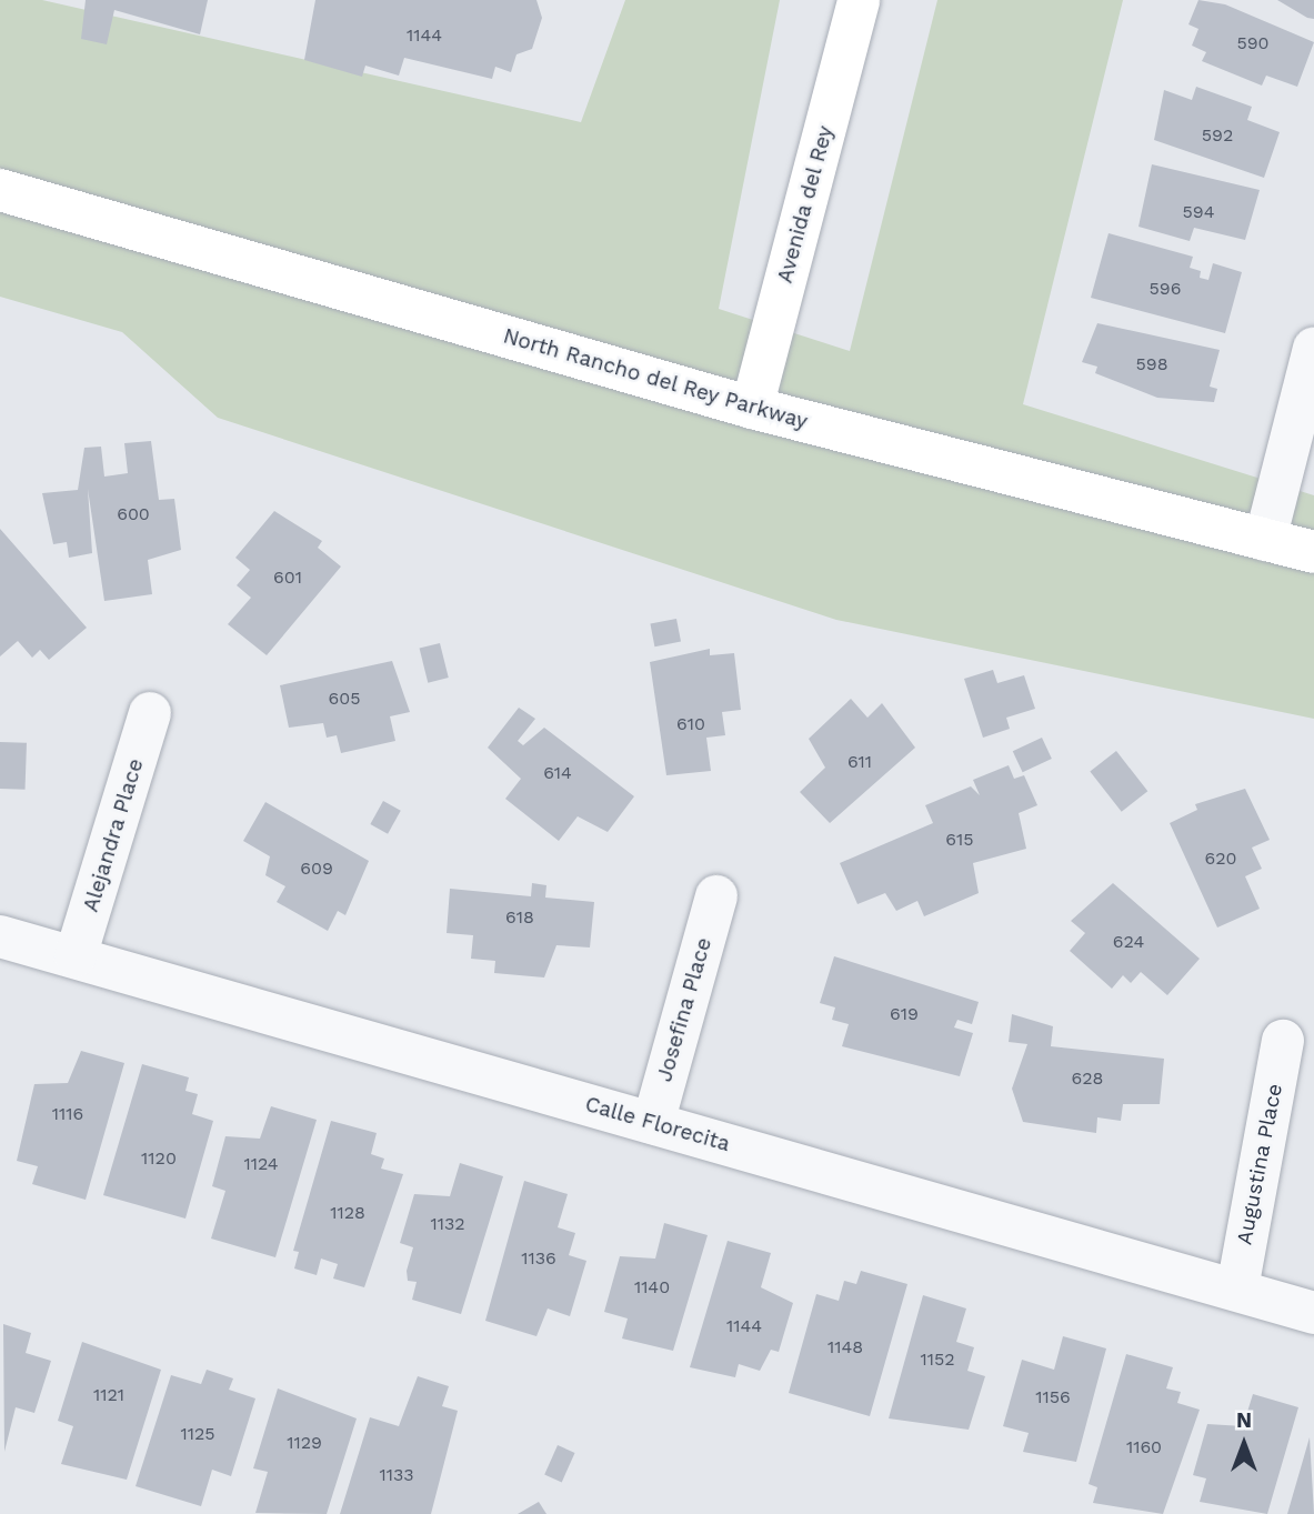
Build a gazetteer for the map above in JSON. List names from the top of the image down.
{
  "streets": {
    "street": [
      "Avenida del Rey",
      "North Rancho del Rey Parkway",
      "Alejandra Place",
      "Josefina Place",
      "Calle Florecita",
      "Augustina Place"
    ]
  },
  "crossings": [
    ["Avenida del Rey", "North Rancho del Rey Parkway"],
    ["Alejandra Place", "Calle Florecita"],
    ["Josefina Place", "Calle Florecita"],
    ["Calle Florecita", "Augustina Place"]
  ],
  "house_numbers": [
    "1144",
    "590",
    "592",
    "594",
    "596",
    "598",
    "600",
    "601",
    "605",
    "610",
    "611",
    "614",
    "615",
    "620",
    "609",
    "618",
    "624",
    "619",
    "628",
    "1116",
    "1120",
    "1124",
    "1128",
    "1132",
    "1136",
    "1140",
    "1144",
    "1148",
    "1152",
    "1121",
    "1156",
    "1125",
    "1129",
    "1160",
    "1133"
  ],
  "north": "top"
}
